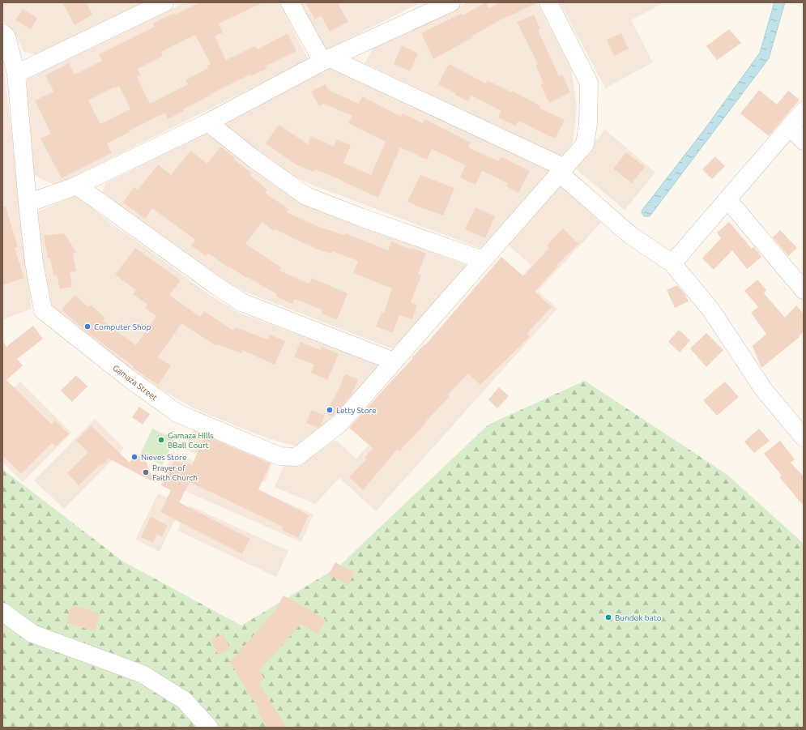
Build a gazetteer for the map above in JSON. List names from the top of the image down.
{
  "streets": {
    "street": ["Gamaza Street"]
  },
  "places": [
    "Computer Shop",
    "Letty Store",
    "Gamaza HIlls BBall Court",
    "Nieves Store",
    "Prayer of Faith Church",
    "Bundok bato"
  ]
}
